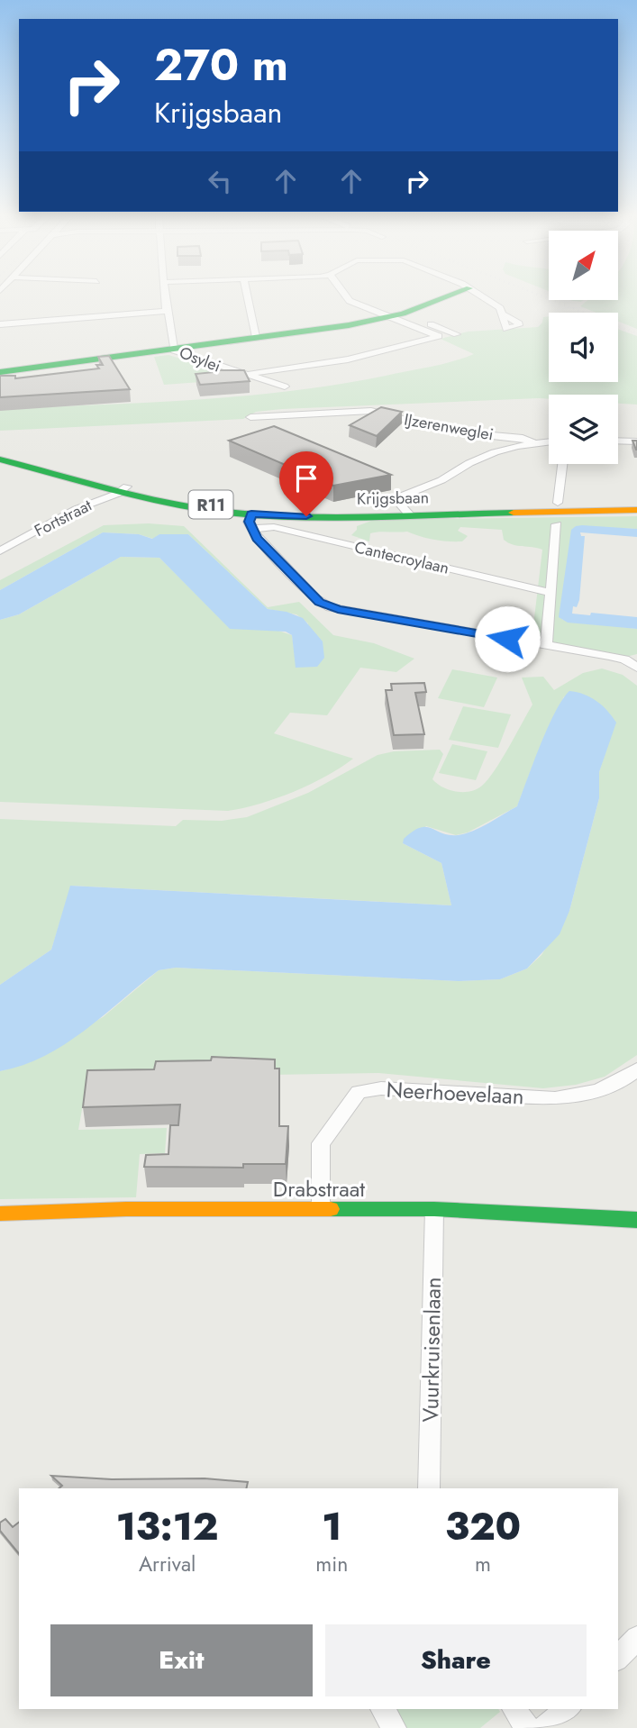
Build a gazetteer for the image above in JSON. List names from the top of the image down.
{
  "streets": {
    "street": [
      "Osylei",
      "IJzerenweglei",
      "Krijgsbaan",
      "R11",
      "Fortstraat",
      "Cantecroylaan",
      "Neerhoevelaan",
      "Drabstraat",
      "Vuurkruisenlaan"
    ]
  },
  "crossings": [
    ["Krijgsbaan", "Fortstraat"],
    ["Krijgsbaan", "Cantecroylaan"],
    ["Neerhoevelaan", "Drabstraat"],
    ["Drabstraat", "Vuurkruisenlaan"]
  ],
  "north": "top right",
  "page": {
    "turn": ["270 m", "Krijgsbaan"],
    "eta": [
      "13:12",
      "Arrival",
      "1",
      "min",
      "320",
      "m"
    ],
    "buttons": ["Exit", "Share"]
  }
}
